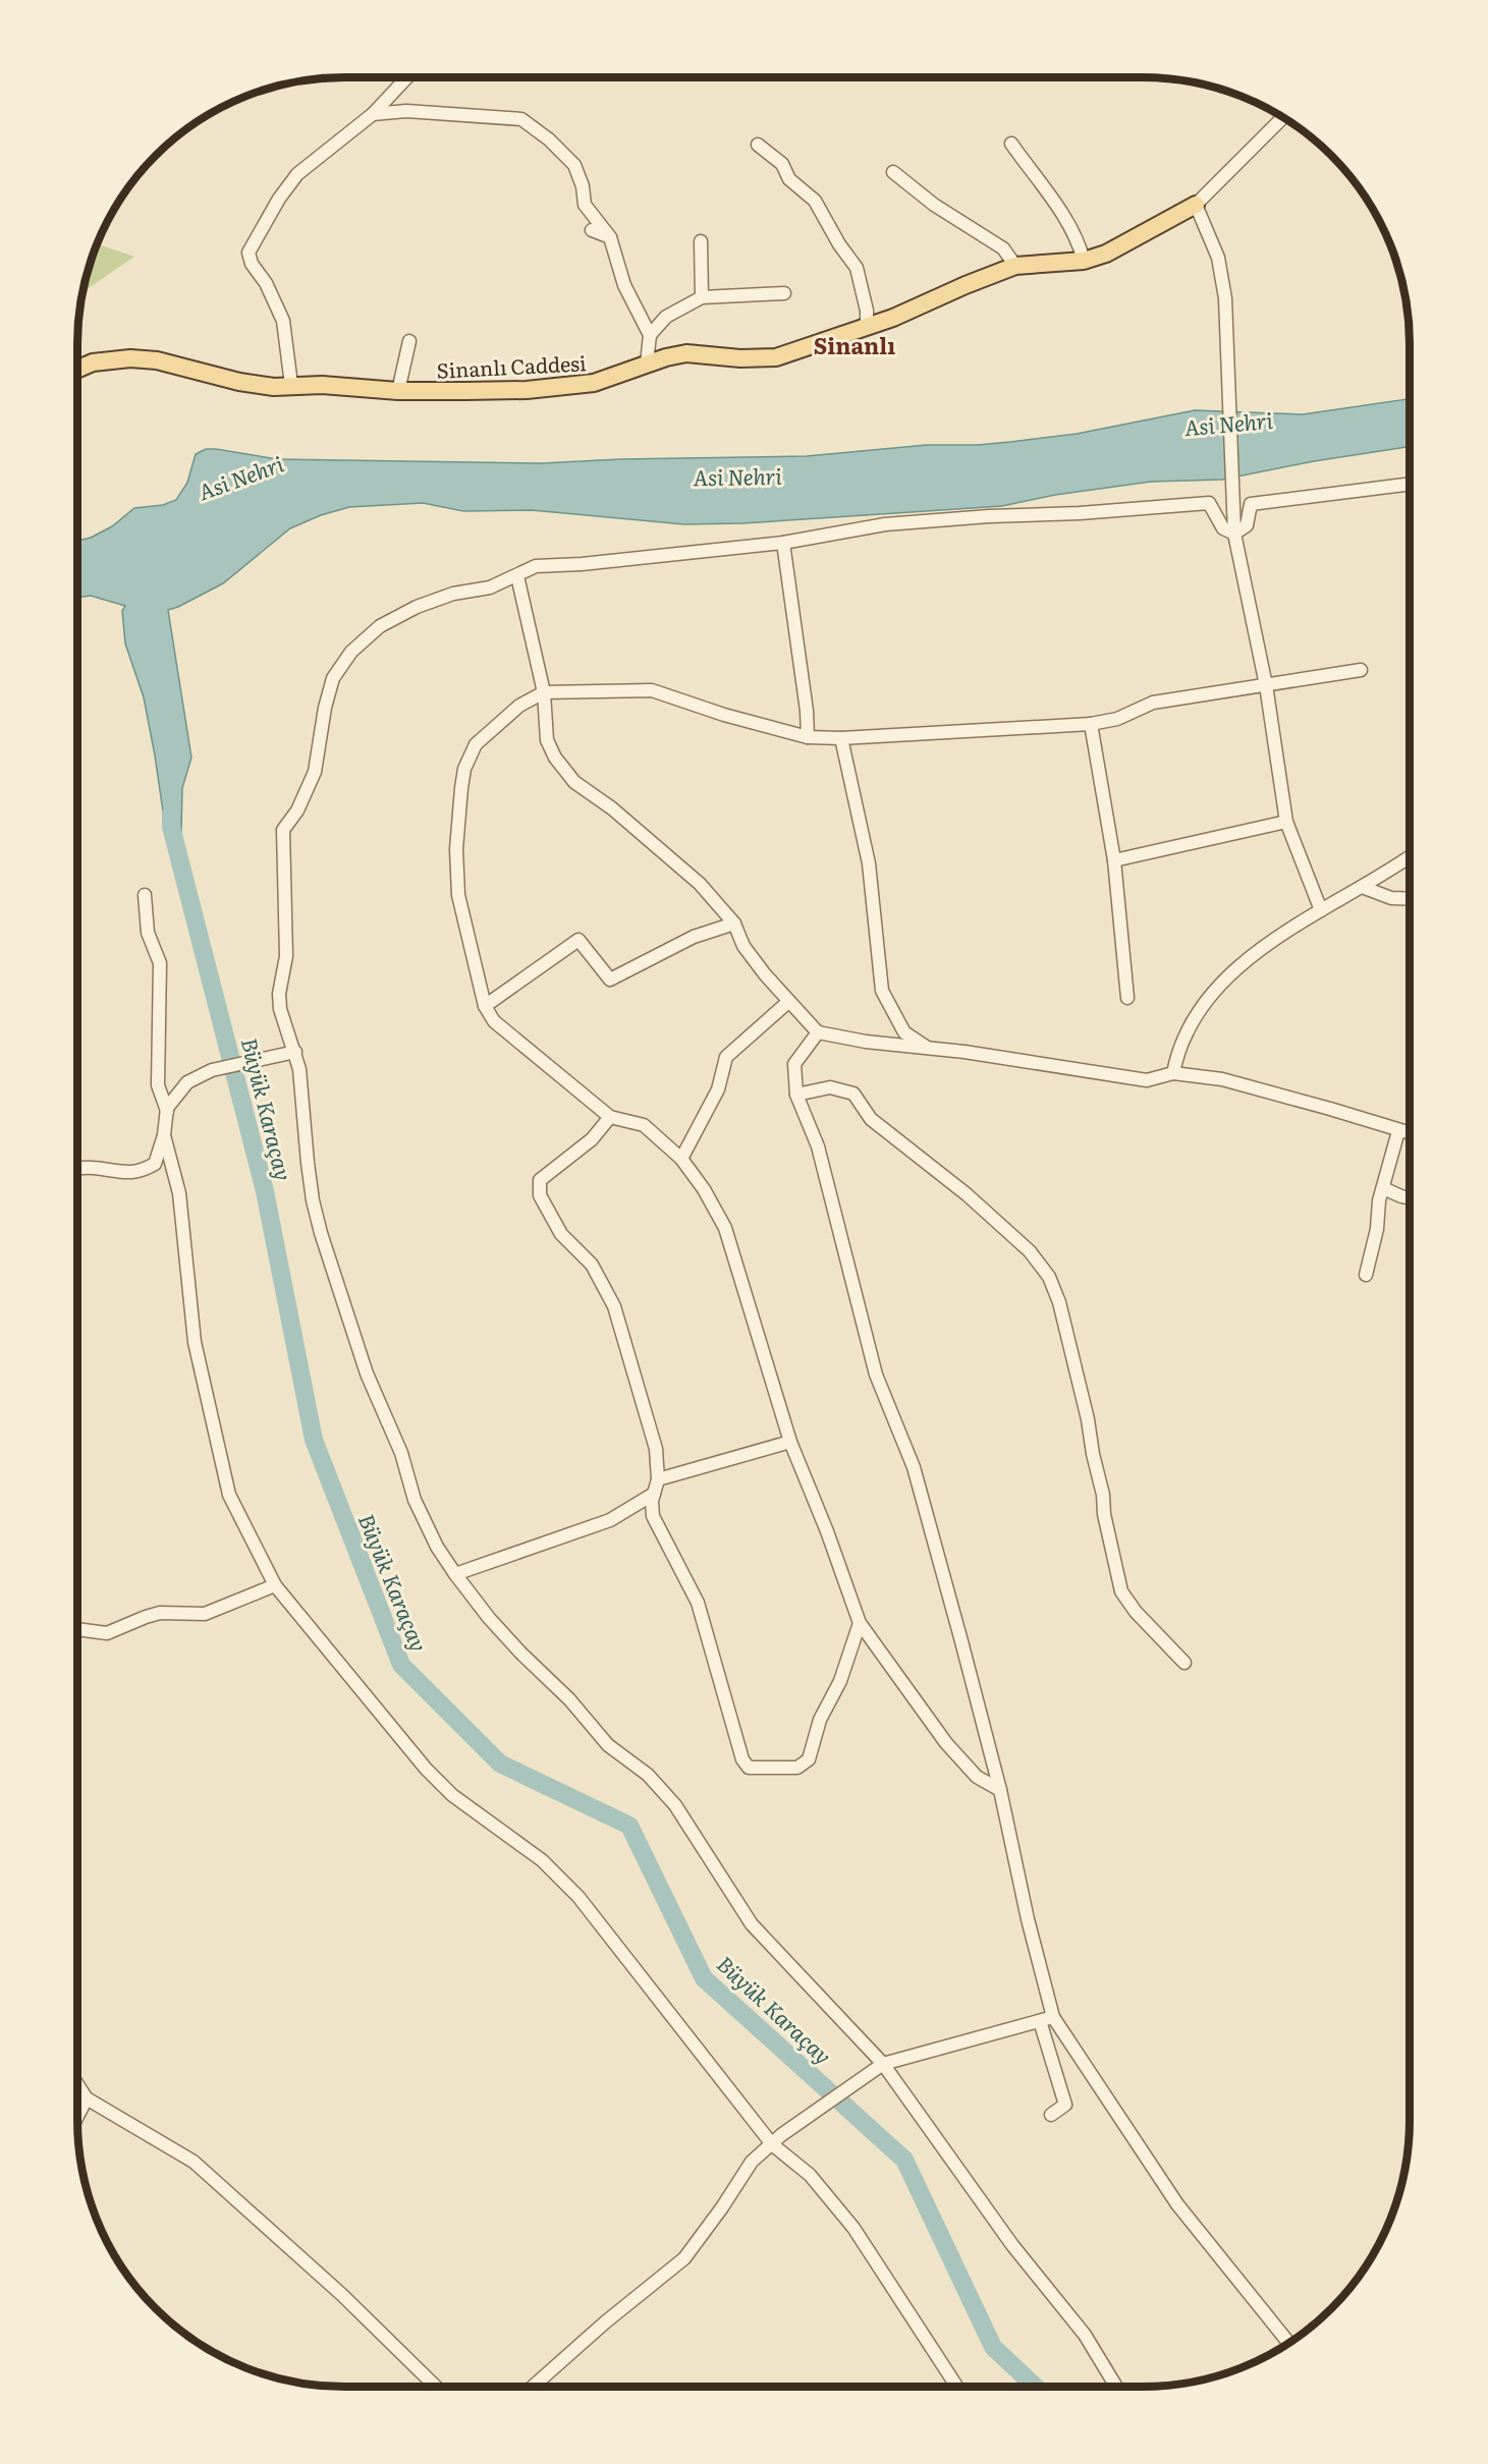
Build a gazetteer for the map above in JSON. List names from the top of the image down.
{
  "streets": {
    "main road": ["Sinanlı Caddesi"]
  },
  "districts": ["Sinanlı"],
  "water": ["Asi Nehri", "Büyük Karaçay"]
}
